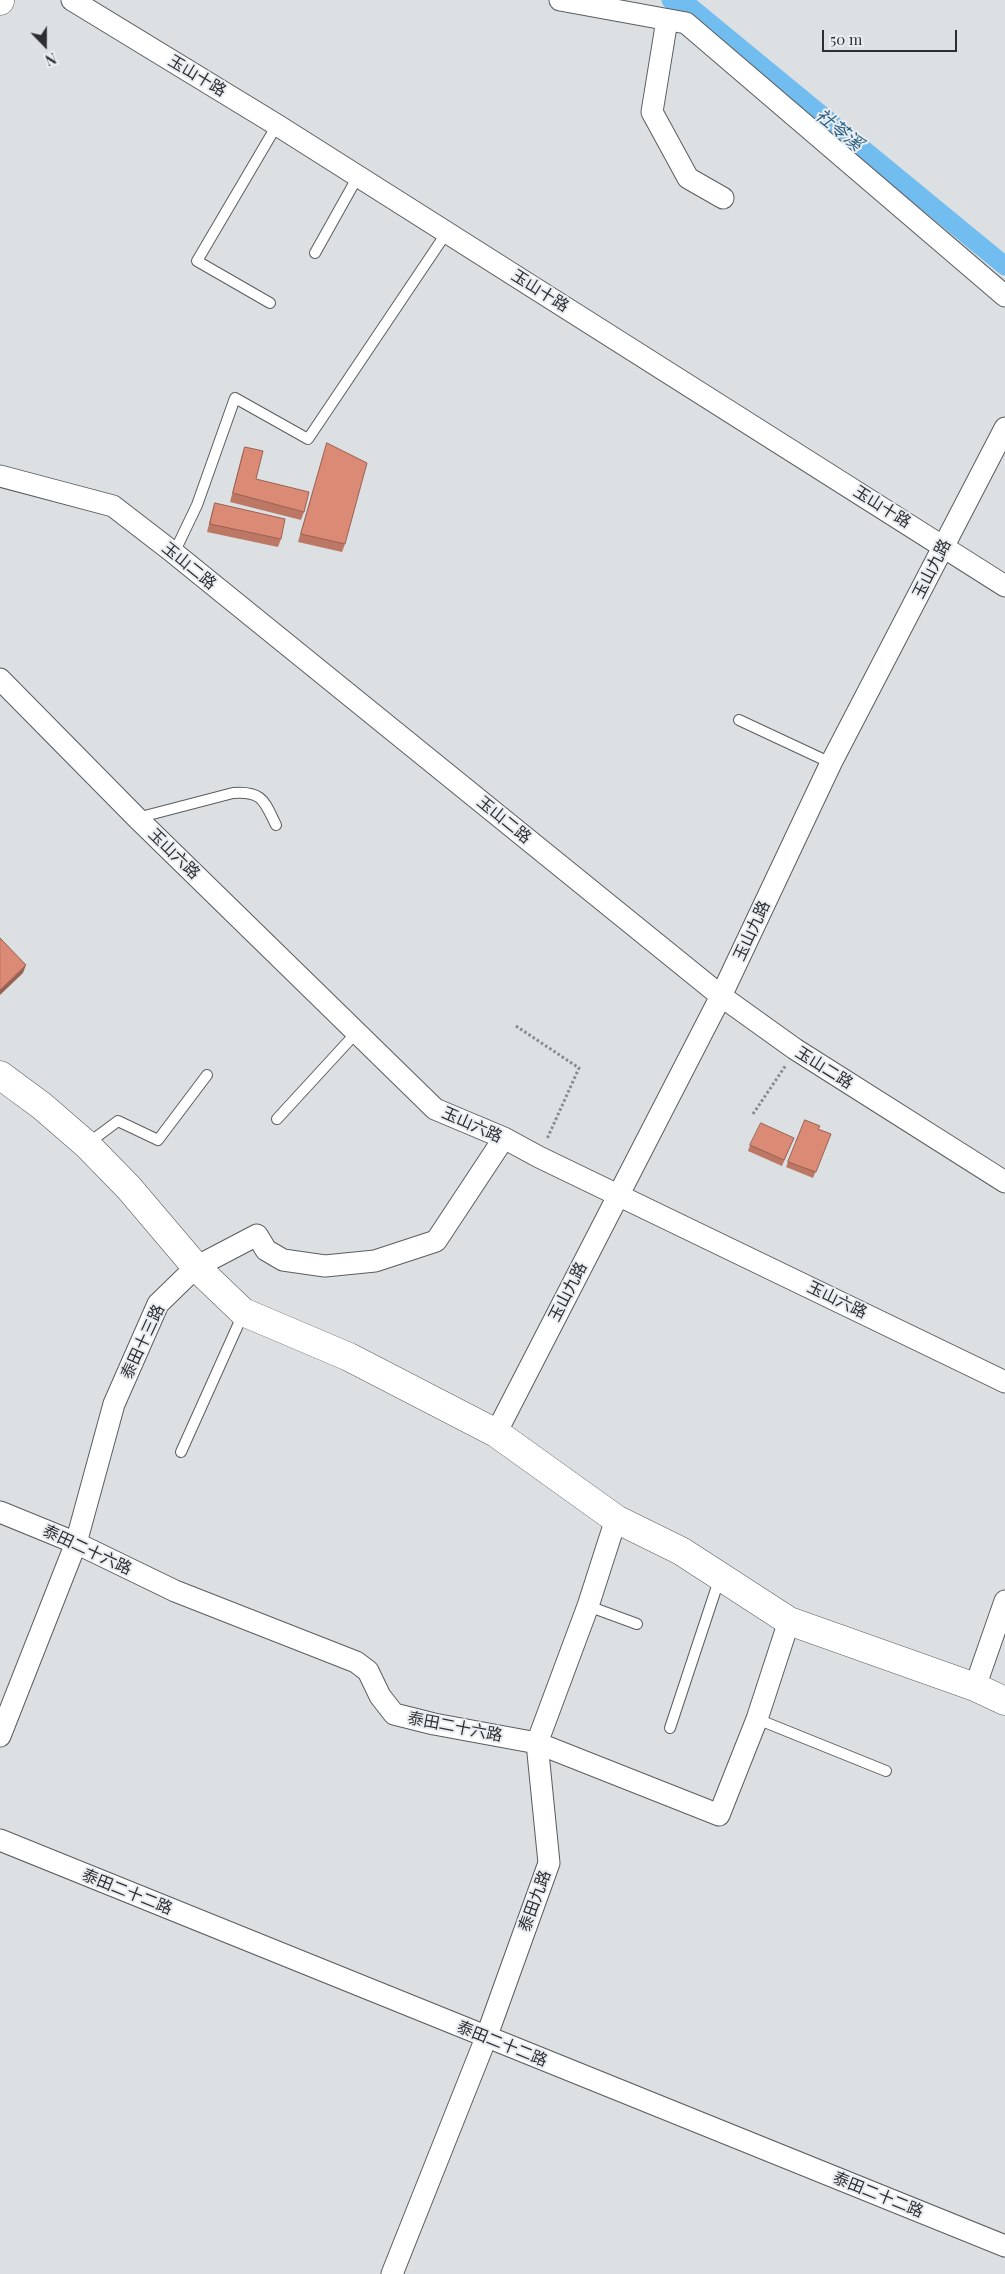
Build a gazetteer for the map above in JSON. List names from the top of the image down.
{
  "streets": {
    "street": [
      "玉山十路",
      "玉山二路",
      "玉山九路",
      "玉山六路",
      "泰田十三路",
      "泰田二十六路",
      "泰田二十二路",
      "泰田九路"
    ]
  },
  "crossings": [
    ["玉山十路", "玉山九路"],
    ["玉山二路", "玉山九路"],
    ["玉山九路", "玉山六路"],
    ["玉山六路", "泰田十三路"],
    ["泰田十三路", "泰田二十六路"],
    ["泰田二十六路", "泰田九路"],
    ["泰田二十二路", "泰田九路"]
  ],
  "water": ["社苓溪"],
  "scale_bar": "50 m",
  "north": "bottom"
}
